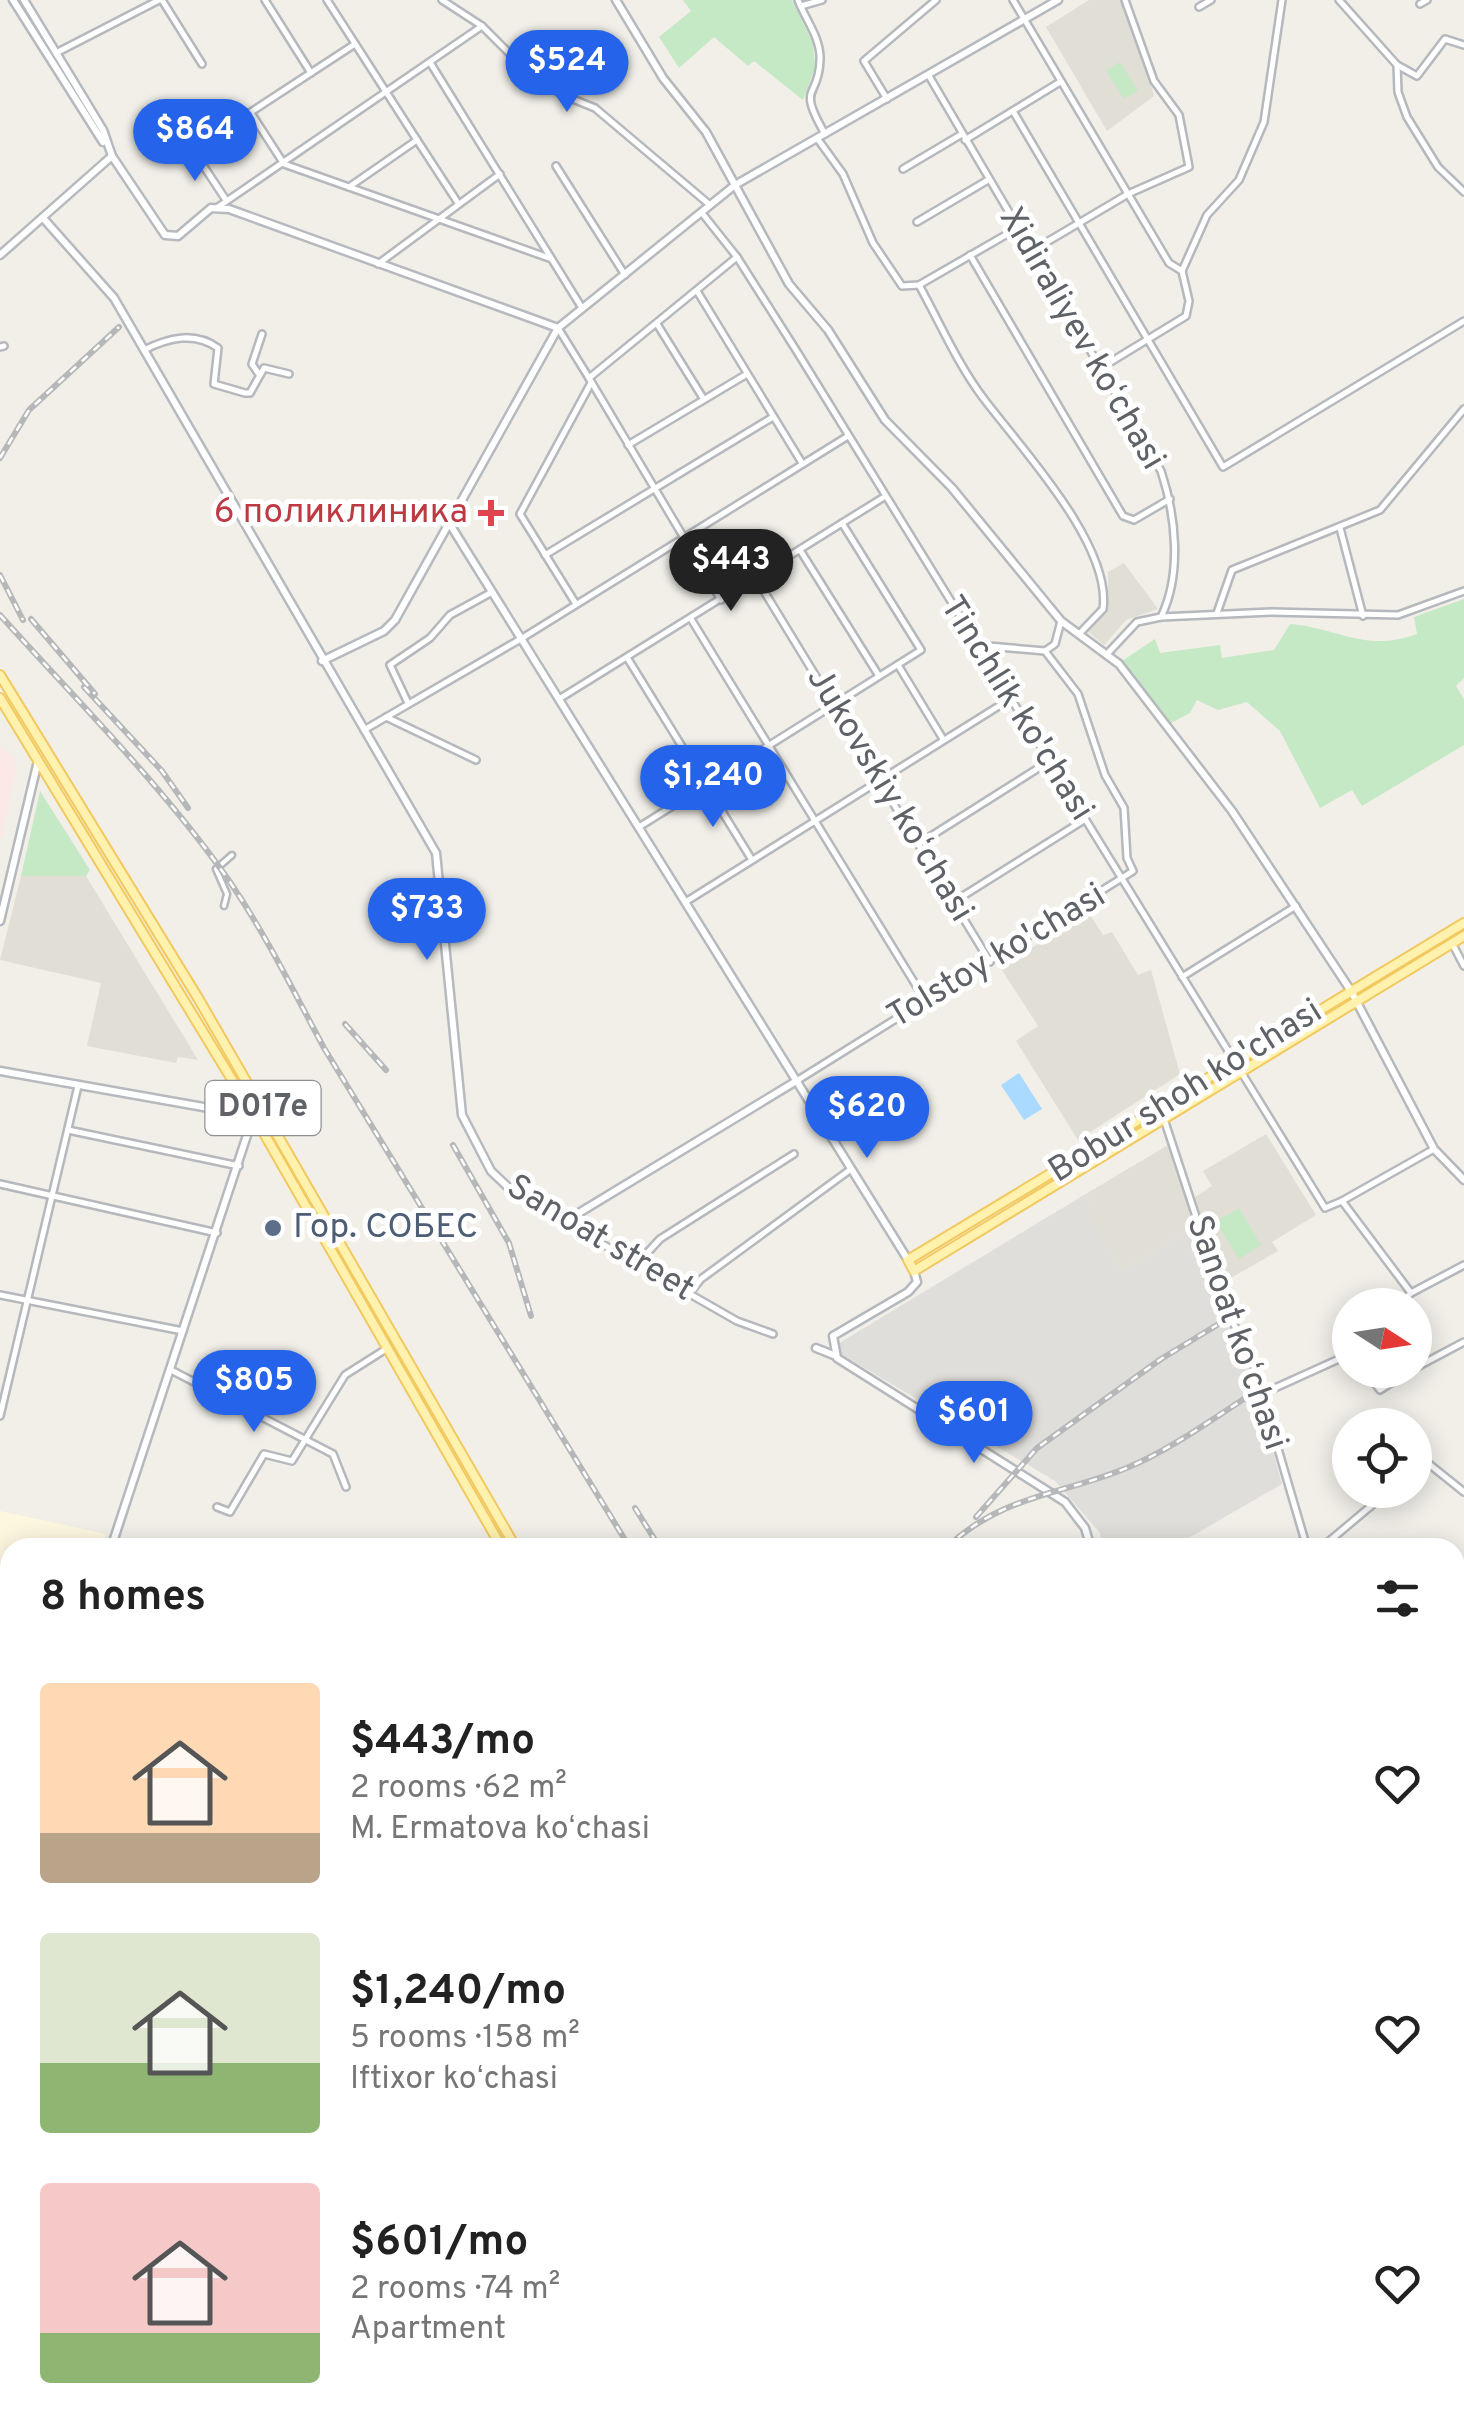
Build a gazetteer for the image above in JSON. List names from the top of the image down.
{
  "streets": {
    "main road": [
      "Tolstoy ko'chasi",
      "Bobur shoh ko'chasi",
      "D017e",
      "Sanoat street"
    ],
    "street": [
      "Xidiraliyev koʻchasi",
      "Tinchlik ko'chasi",
      "Jukovskiy koʻchasi",
      "Sanoat koʻchasi"
    ]
  },
  "crossings": [
    ["Tinchlik ko'chasi", "Tolstoy ko'chasi"],
    ["Tinchlik ko'chasi", "Bobur shoh ko'chasi"],
    ["Jukovskiy koʻchasi", "Tolstoy ko'chasi"],
    ["Tolstoy ko'chasi", "Sanoat street"],
    ["Bobur shoh ko'chasi", "Sanoat koʻchasi"]
  ],
  "places": {
    "health": ["6 поликлиника"],
    "other": ["Гор. СОБЕС"]
  },
  "north": "right",
  "page": {
    "price": [
      "$524",
      "$864",
      "$443",
      "$1,240",
      "$733",
      "$620",
      "$805",
      "$601"
    ],
    "heading": "8 homes",
    "list": [
      {
        "name": "$443/mo",
        "note": "2 rooms · 62 m² · M. Ermatova koʻchasi"
      },
      {
        "name": "$1,240/mo",
        "note": "5 rooms · 158 m² · Iftixor koʻchasi"
      },
      {
        "name": "$601/mo",
        "note": "2 rooms · 74 m² · Apartment"
      }
    ]
  }
}
